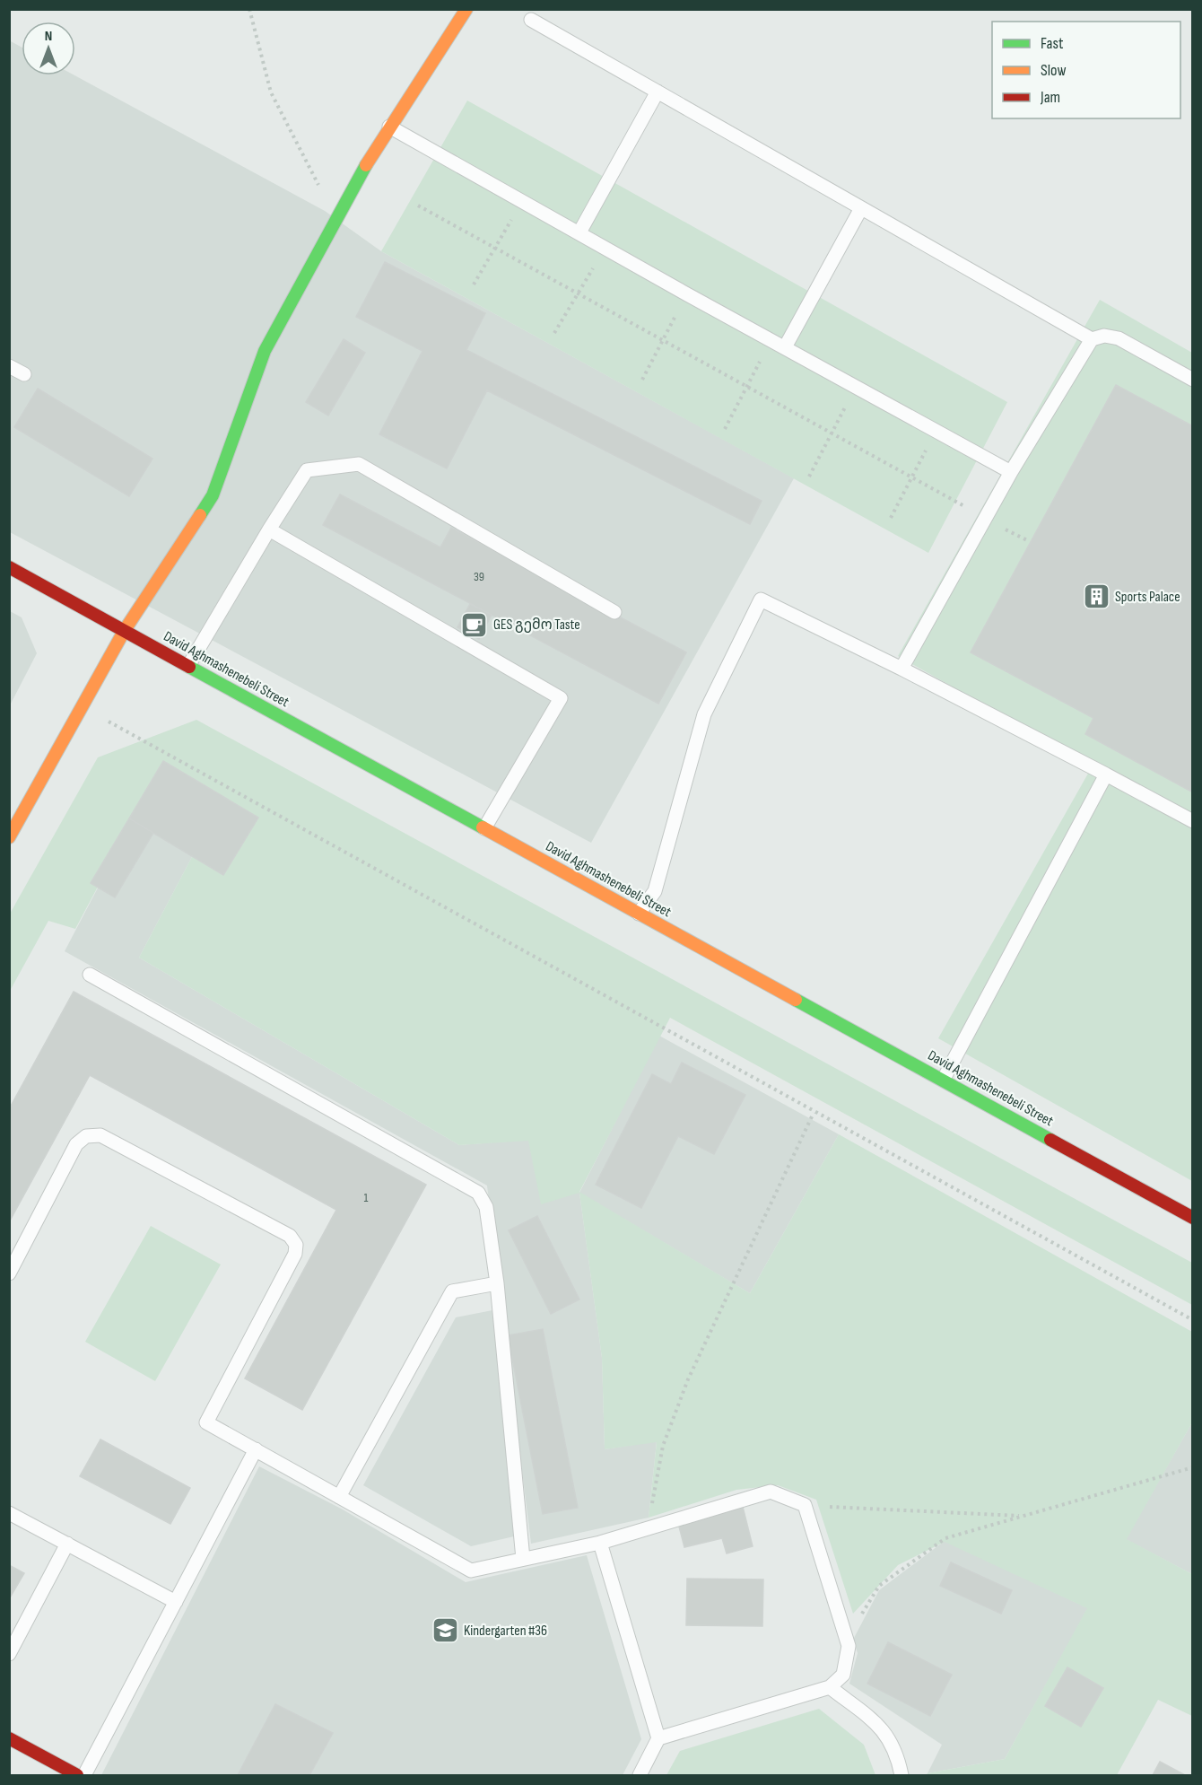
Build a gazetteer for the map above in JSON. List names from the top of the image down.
{
  "streets": {
    "main road": ["David Aghmashenebeli Street"]
  },
  "places": {
    "building": ["Sports Palace"],
    "cafe": ["GES გემო Taste"],
    "school or university": ["Kindergarten #36"]
  },
  "house_numbers": ["39", "1"],
  "legend": ["Fast", "Slow", "Jam"],
  "north": "top"
}
